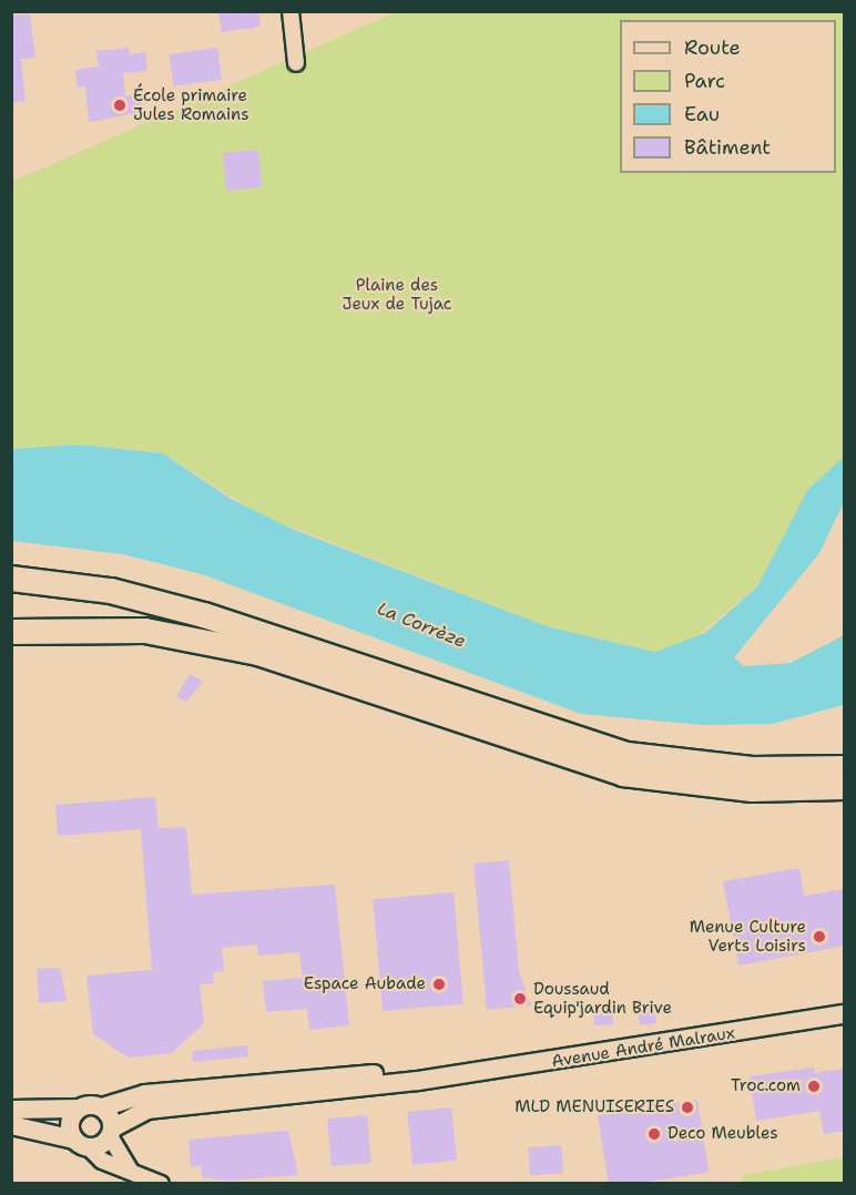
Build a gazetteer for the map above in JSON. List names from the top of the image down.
{
  "streets": {
    "street": ["Avenue André Malraux"]
  },
  "water": ["La Corrèze"],
  "parks": ["Plaine des Jeux de Tujac"],
  "places": [
    "École primaire Jules Romains",
    "Menue Culture Verts Loisirs",
    "Espace Aubade",
    "Doussaud Equip'jardin Brive",
    "Troc.com",
    "MLD MENUISERIES",
    "Deco Meubles"
  ],
  "legend": [
    "Route",
    "Parc",
    "Eau",
    "Bâtiment"
  ]
}
